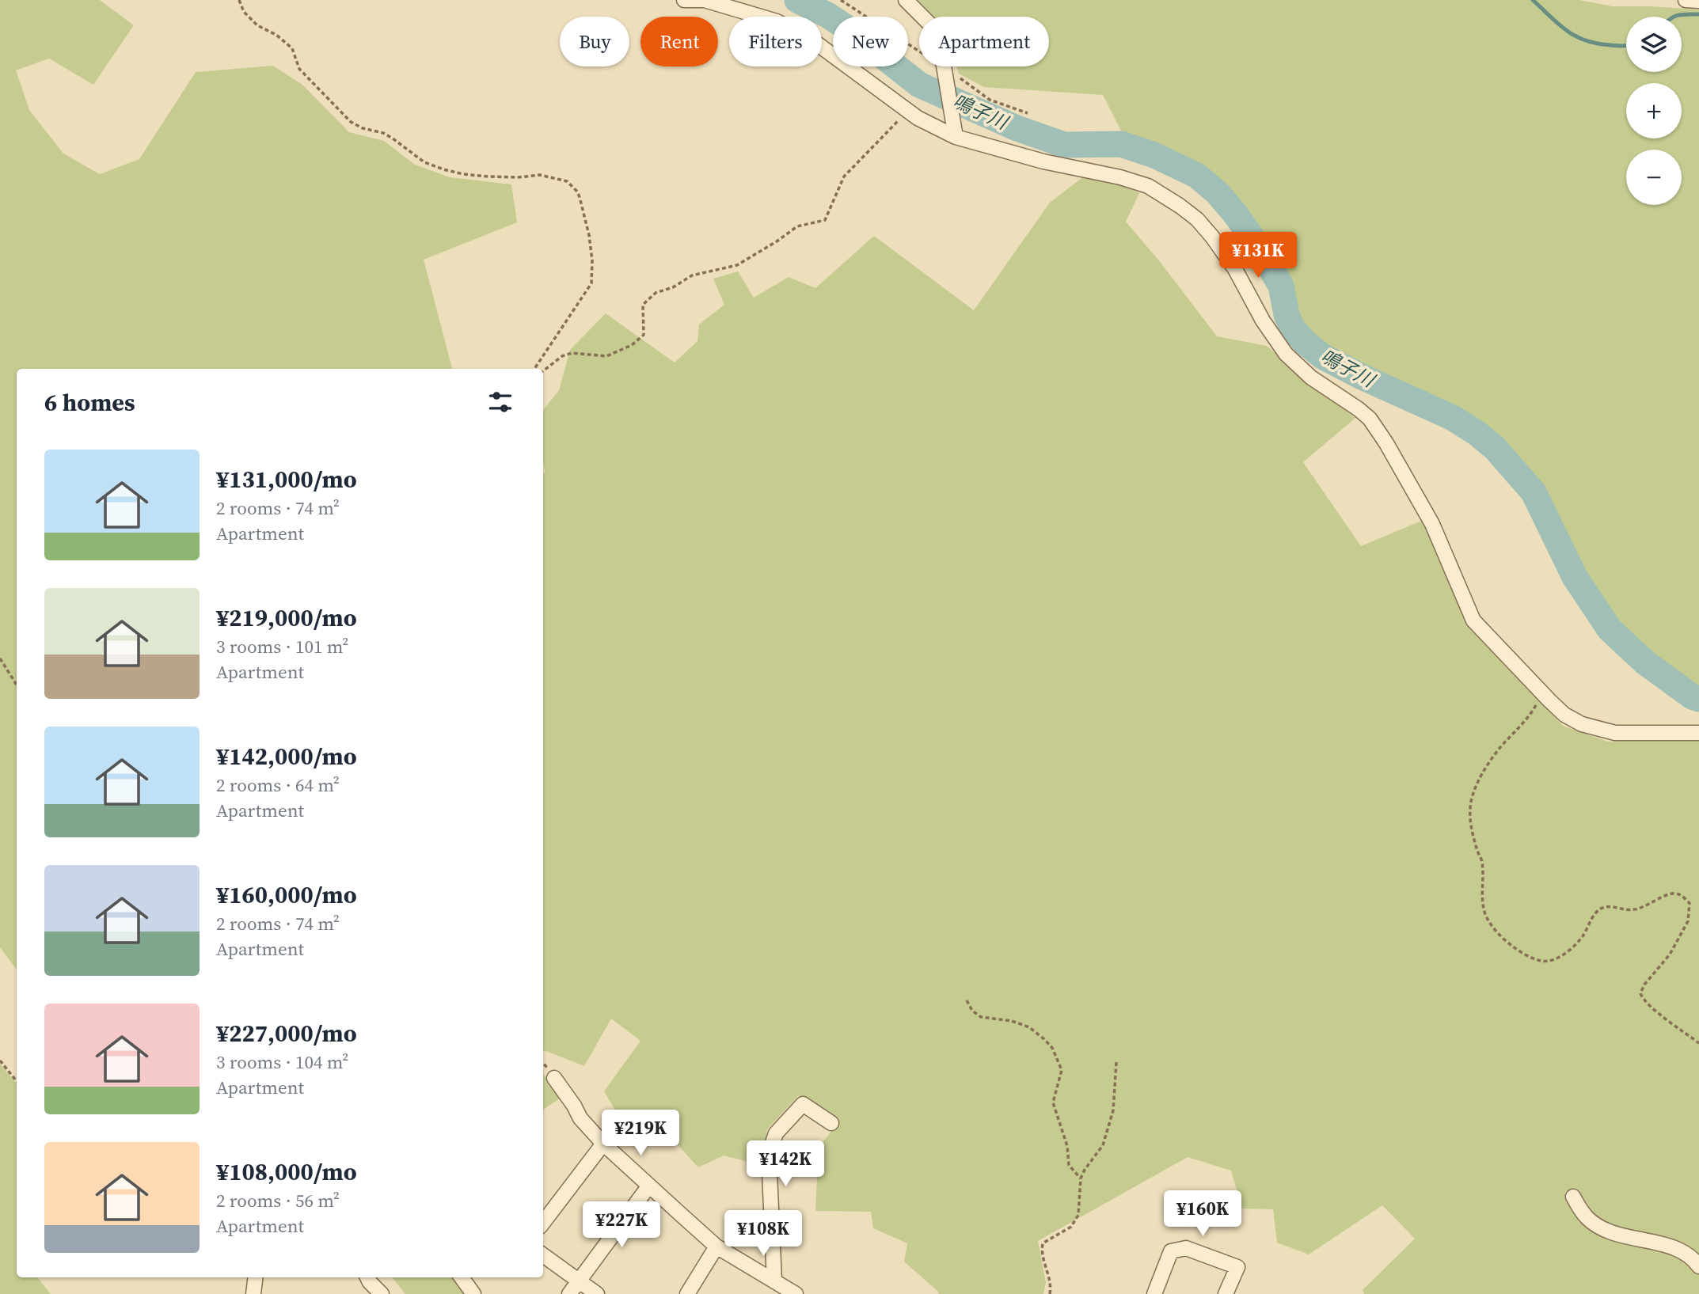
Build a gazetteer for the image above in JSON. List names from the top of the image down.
{
  "water": ["鳴子川"],
  "page": {
    "map_buttons": ["+", "−"],
    "chip": [
      "Buy",
      "Rent",
      "Filters",
      "New",
      "Apartment"
    ],
    "price": [
      "¥131K",
      "¥219K",
      "¥142K",
      "¥160K",
      "¥227K",
      "¥108K"
    ],
    "heading": "6 homes",
    "list": [
      {
        "name": "¥131,000/mo",
        "note": "2 rooms · 74 m² · Apartment"
      },
      {
        "name": "¥219,000/mo",
        "note": "3 rooms · 101 m² · Apartment"
      },
      {
        "name": "¥142,000/mo",
        "note": "2 rooms · 64 m² · Apartment"
      },
      {
        "name": "¥160,000/mo",
        "note": "2 rooms · 74 m² · Apartment"
      },
      {
        "name": "¥227,000/mo",
        "note": "3 rooms · 104 m² · Apartment"
      },
      {
        "name": "¥108,000/mo",
        "note": "2 rooms · 56 m² · Apartment"
      }
    ]
  }
}
